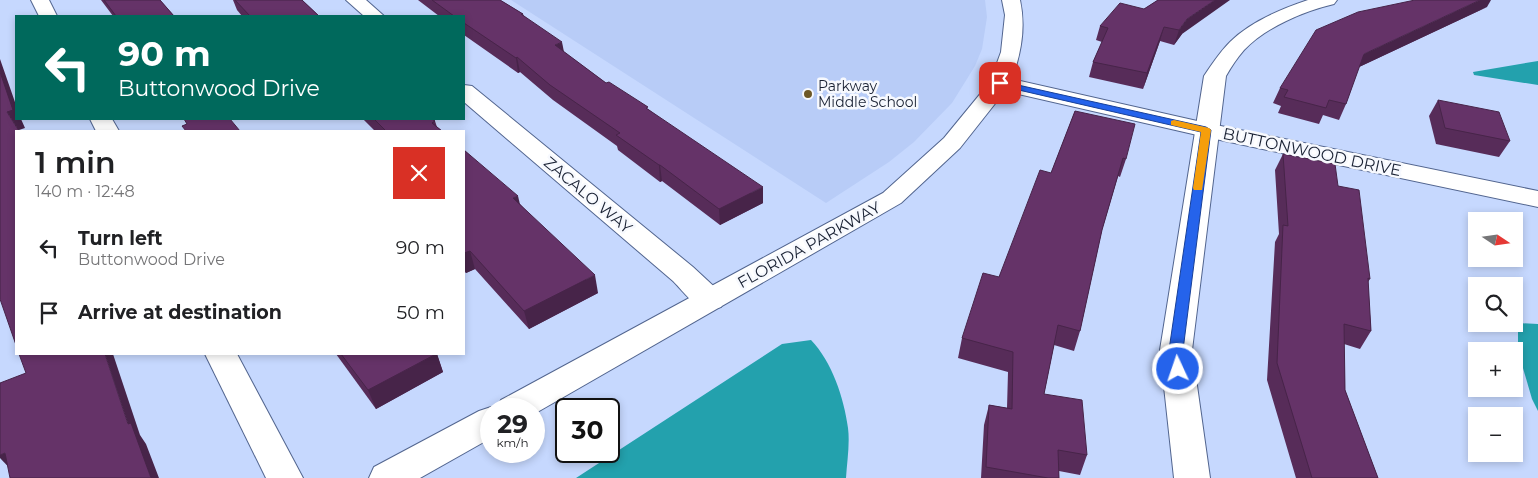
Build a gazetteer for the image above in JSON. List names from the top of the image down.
{
  "streets": {
    "street": ["BUTTONWOOD DRIVE", "ZACALO WAY", "FLORIDA PARKWAY"]
  },
  "crossings": [
    ["BUTTONWOOD DRIVE", "FLORIDA PARKWAY"],
    ["ZACALO WAY", "FLORIDA PARKWAY"]
  ],
  "places": ["Parkway Middle School"],
  "north": "right",
  "page": {
    "turn": ["90 m", "Buttonwood Drive"],
    "heading": ["1 min", "140 m · 12:48"],
    "map_buttons": ["+", "−"],
    "list": [
      {
        "name": "Turn left",
        "note": "Buttonwood Drive",
        "value": "90 m"
      },
      {
        "name": "Arrive at destination",
        "value": "50 m"
      }
    ],
    "speed": "29 km/h",
    "limit": "30"
  }
}
